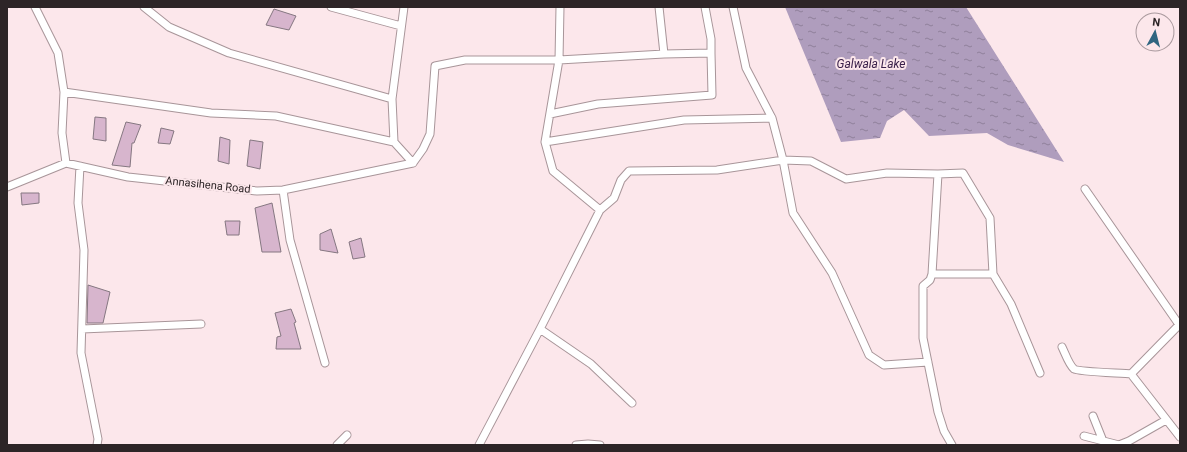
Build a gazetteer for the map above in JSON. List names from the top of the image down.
{
  "streets": {
    "street": ["Annasihena Road"]
  },
  "water": ["Galwala Lake"],
  "north": "top"
}
